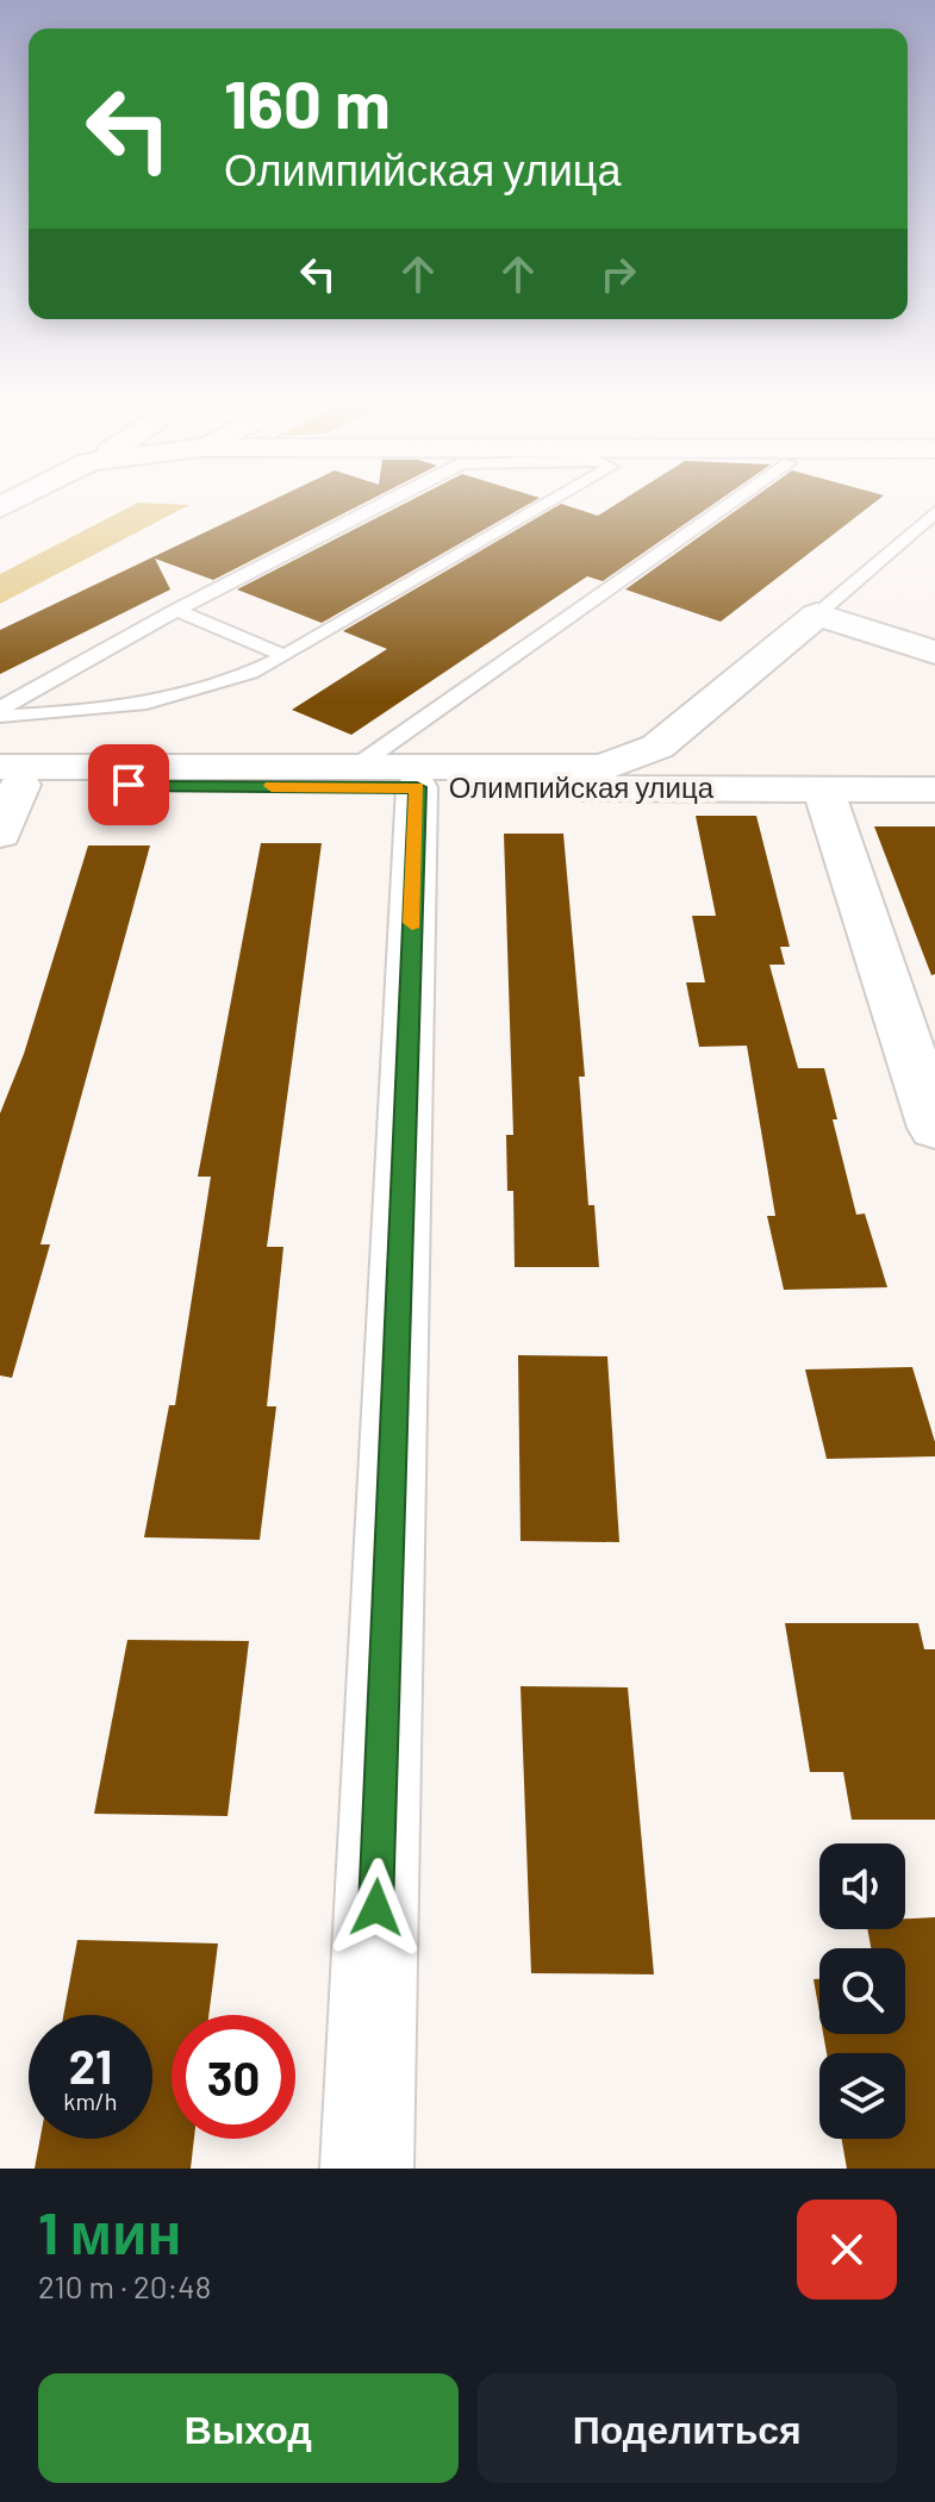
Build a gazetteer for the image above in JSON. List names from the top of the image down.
{
  "streets": {
    "street": ["Олимпийская улица"]
  },
  "page": {
    "turn": ["160 m", "Олимпийская улица"],
    "speed": "21 km/h",
    "limit": "30",
    "heading": ["1 мин", "210 m · 20:48"],
    "buttons": ["Выход", "Поделиться"]
  }
}
